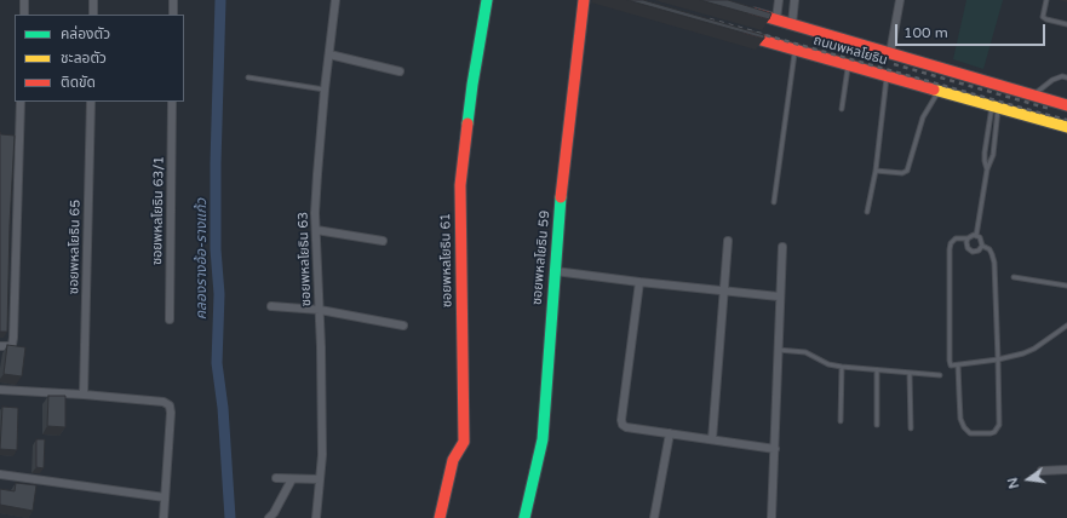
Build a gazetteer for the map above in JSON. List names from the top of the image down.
{
  "streets": {
    "street": [
      "ถนนพหลโยธิน",
      "ซอยพหลโยธิน 63/1",
      "ซอยพหลโยธิน 65",
      "ซอยพหลโยธิน 59",
      "ซอยพหลโยธิน 63",
      "ซอยพหลโยธิน 61"
    ]
  },
  "water": ["คลองรางอ้อ-รางแก้ว"],
  "legend": ["คล่องตัว", "ชะลอตัว", "ติดขัด"],
  "scale_bar": "100 m",
  "north": "left"
}
